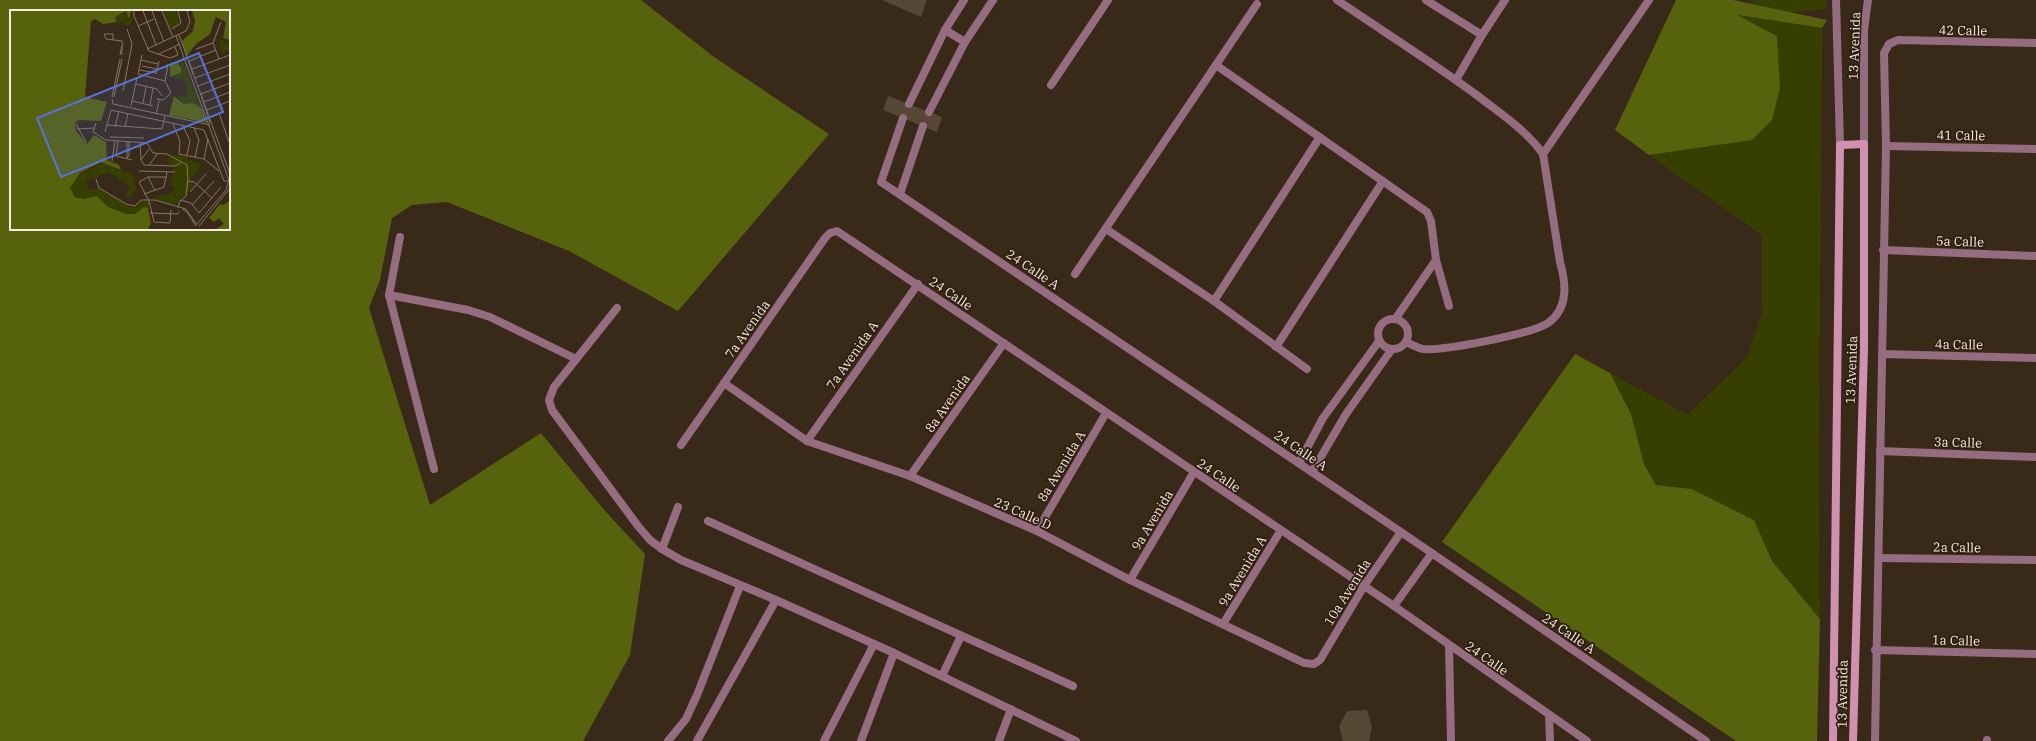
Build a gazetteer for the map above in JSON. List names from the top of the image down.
{
  "streets": {
    "street": [
      "42 Calle",
      "13 Avenida",
      "41 Calle",
      "5a Calle",
      "24 Calle A",
      "24 Calle",
      "7a Avenida",
      "4a Calle",
      "7a Avenida A",
      "8a Avenida",
      "3a Calle",
      "8a Avenida A",
      "23 Calle D",
      "9a Avenida",
      "2a Calle",
      "9a Avenida A",
      "10a Avenida",
      "1a Calle"
    ]
  },
  "crossings": [
    ["42 Calle", "41 Calle"],
    ["24 Calle A", "10a Avenida"],
    ["24 Calle", "7a Avenida"],
    ["24 Calle", "7a Avenida A"],
    ["24 Calle", "8a Avenida"],
    ["24 Calle", "8a Avenida A"],
    ["24 Calle", "9a Avenida"],
    ["24 Calle", "9a Avenida A"],
    ["24 Calle", "10a Avenida"],
    ["7a Avenida", "23 Calle D"],
    ["7a Avenida A", "23 Calle D"],
    ["8a Avenida", "23 Calle D"],
    ["8a Avenida A", "23 Calle D"],
    ["23 Calle D", "9a Avenida"],
    ["23 Calle D", "9a Avenida A"],
    ["23 Calle D", "10a Avenida"]
  ]
}
